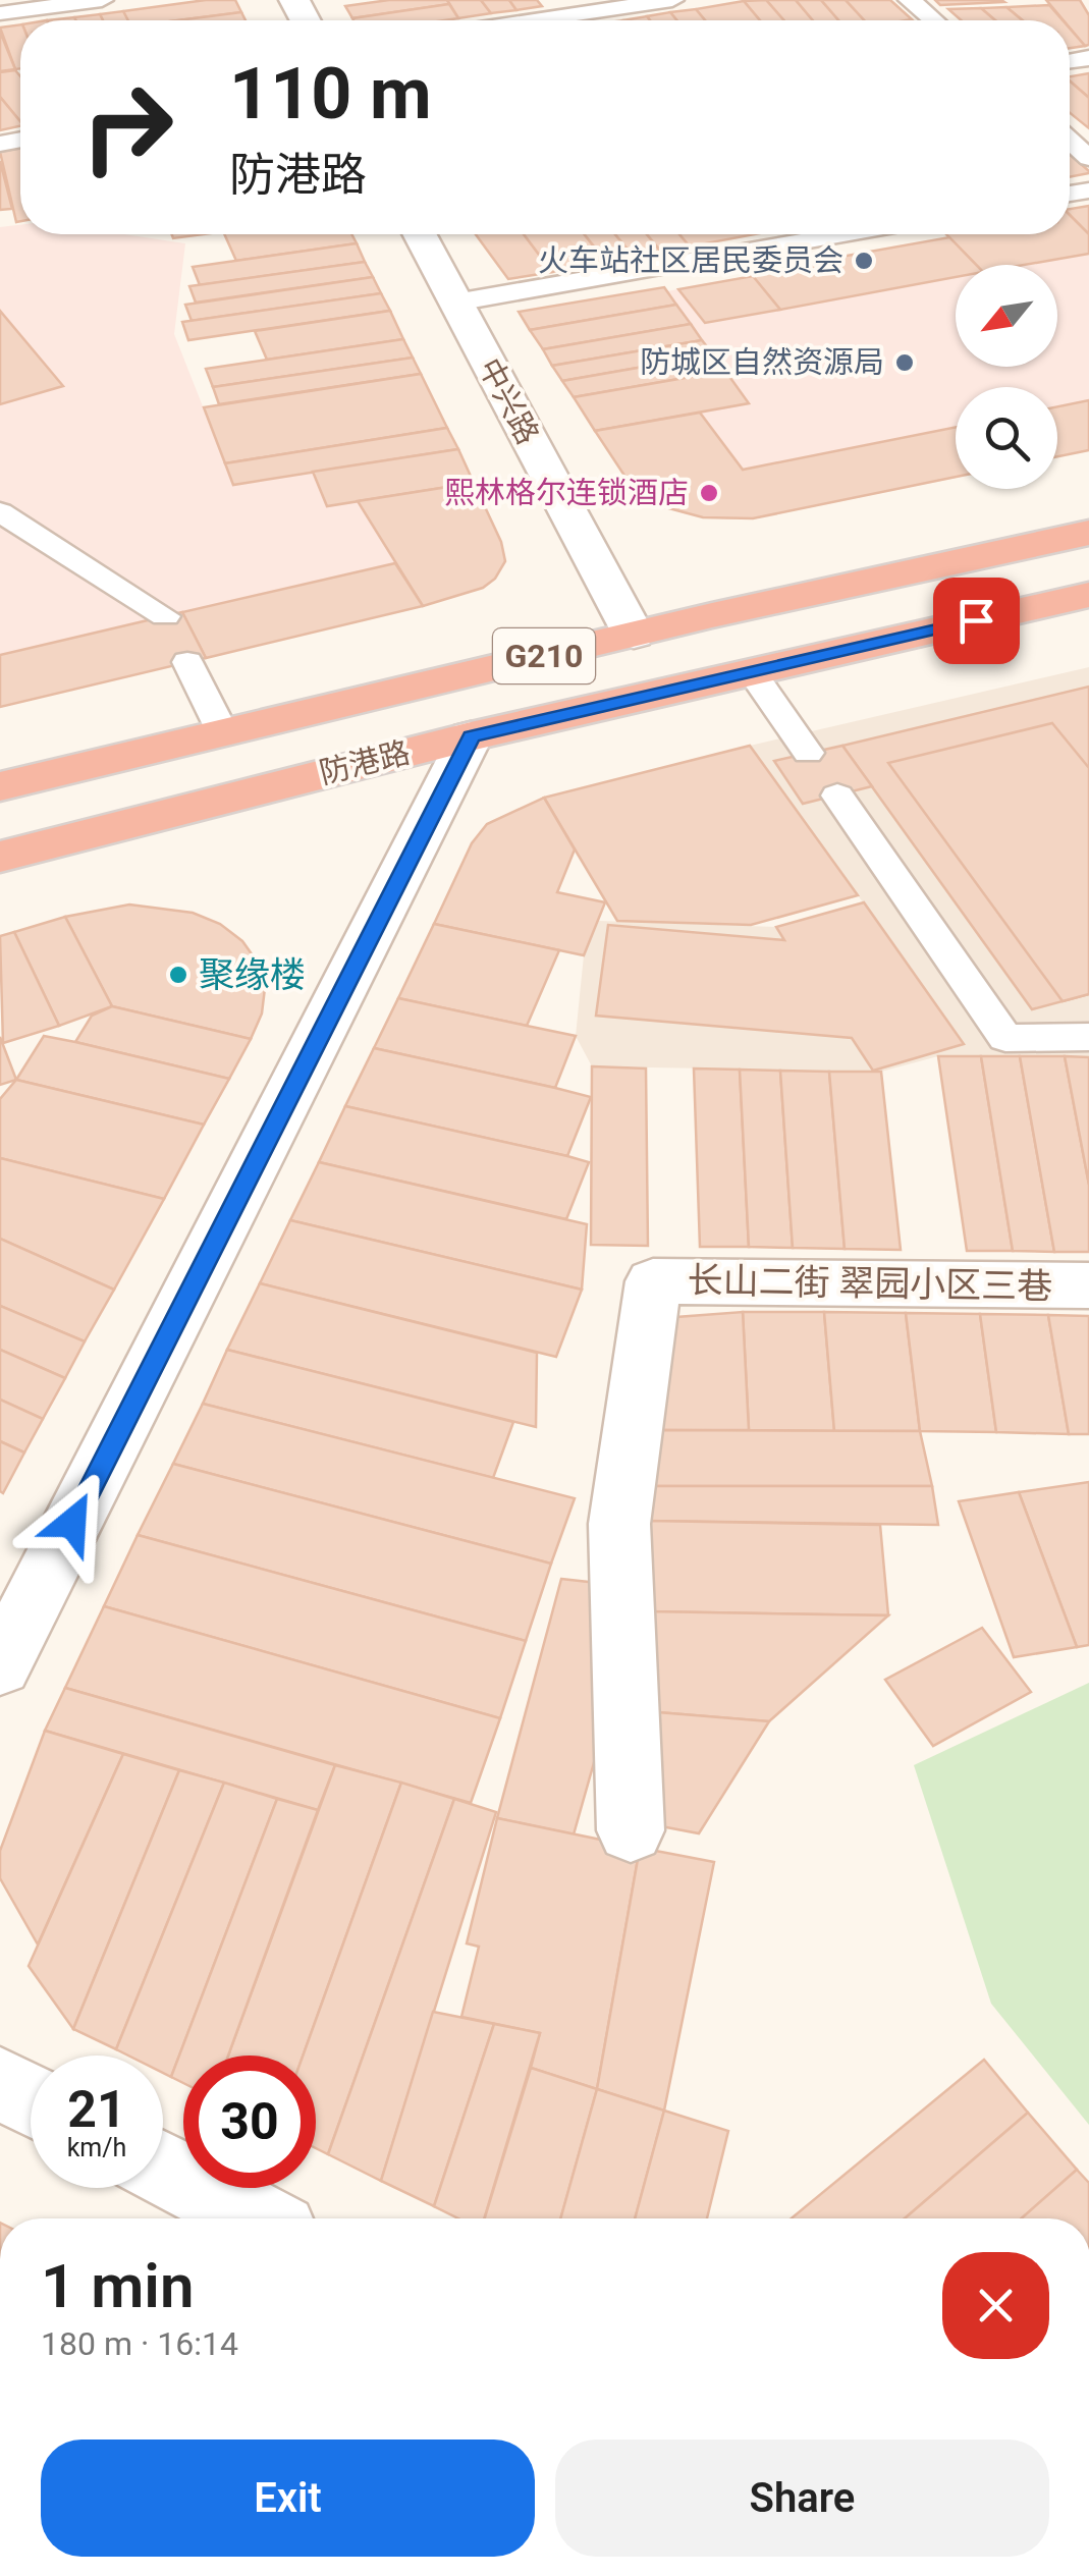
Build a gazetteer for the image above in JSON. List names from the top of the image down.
{
  "streets": {
    "highway": ["G210", "防港路"],
    "street": ["中兴路", "长山二街 翠园小区三巷"]
  },
  "crossings": [
    ["中兴路", "防港路"]
  ],
  "places": [
    "火车站社区居民委员会",
    "防城区自然资源局",
    "熙林格尔连锁酒店",
    "聚缘楼"
  ],
  "north": "bottom left",
  "page": {
    "turn": ["110 m", "防港路"],
    "speed": "21 km/h",
    "limit": "30",
    "heading": ["1 min", "180 m · 16:14"],
    "buttons": ["Exit", "Share"]
  }
}
